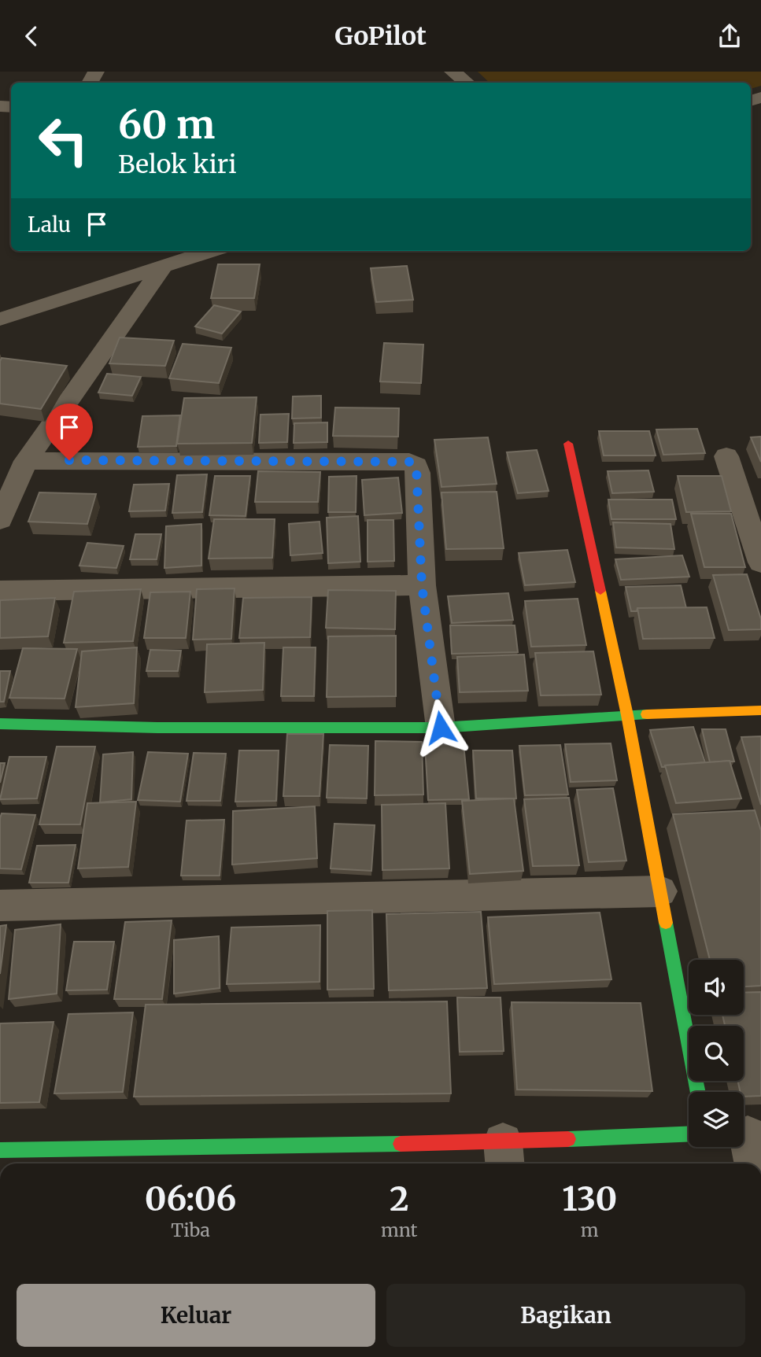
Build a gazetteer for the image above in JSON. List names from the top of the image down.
{
  "page": {
    "header": "GoPilot",
    "turn": ["60 m", "Belok kiri"],
    "then": "Lalu",
    "eta": [
      "06:06",
      "Tiba",
      "2",
      "mnt",
      "130",
      "m"
    ],
    "buttons": ["Keluar", "Bagikan"]
  }
}
